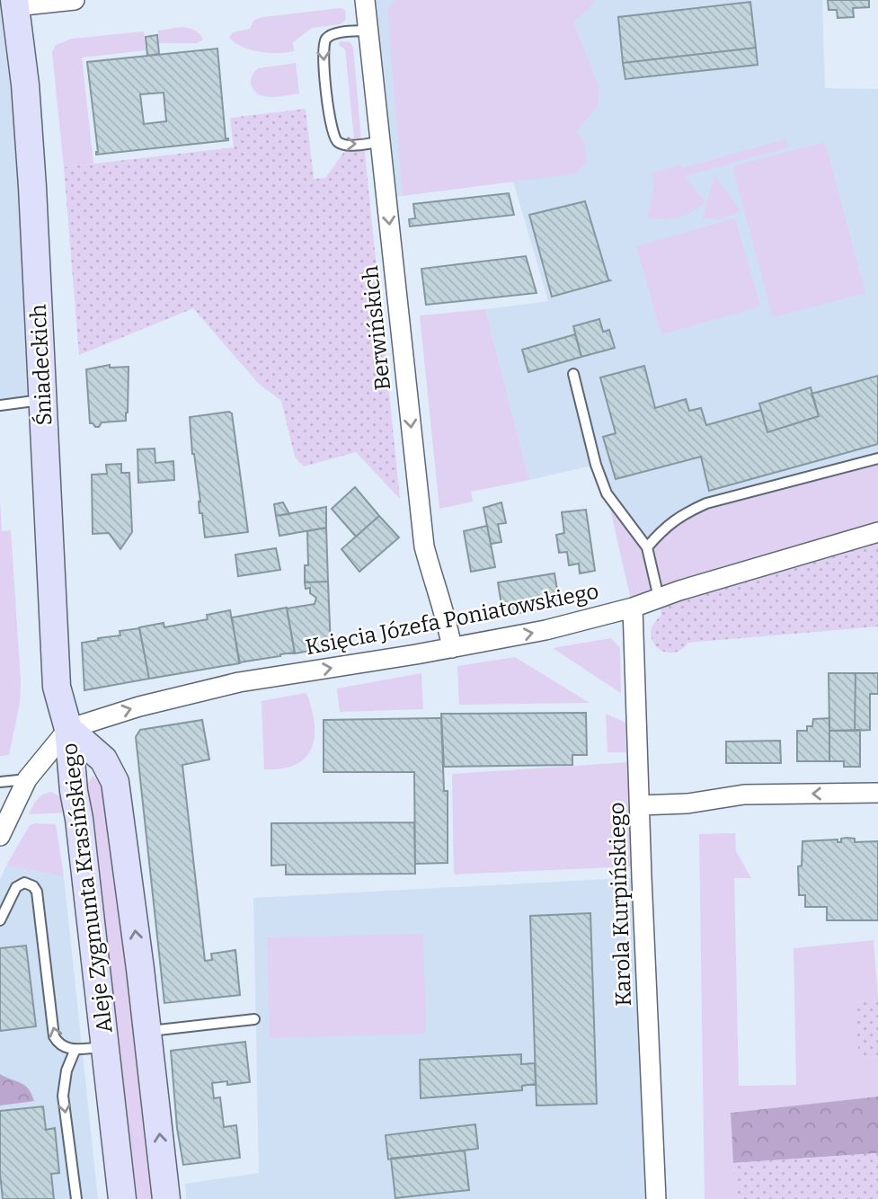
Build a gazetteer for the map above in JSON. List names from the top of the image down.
{
  "streets": {
    "street": [
      "Berwińskich",
      "Śniadeckich",
      "Księcia Józefa Poniatowskiego",
      "Aleje Zygmunta Krasińskiego",
      "Karola Kurpińskiego"
    ]
  },
  "crossings": [
    ["Berwińskich", "Księcia Józefa Poniatowskiego"],
    ["Śniadeckich", "Księcia Józefa Poniatowskiego"],
    ["Śniadeckich", "Aleje Zygmunta Krasińskiego"],
    ["Księcia Józefa Poniatowskiego", "Aleje Zygmunta Krasińskiego"],
    ["Księcia Józefa Poniatowskiego", "Karola Kurpińskiego"]
  ],
  "one_way": ["Berwińskich", "Księcia Józefa Poniatowskiego"]
}
